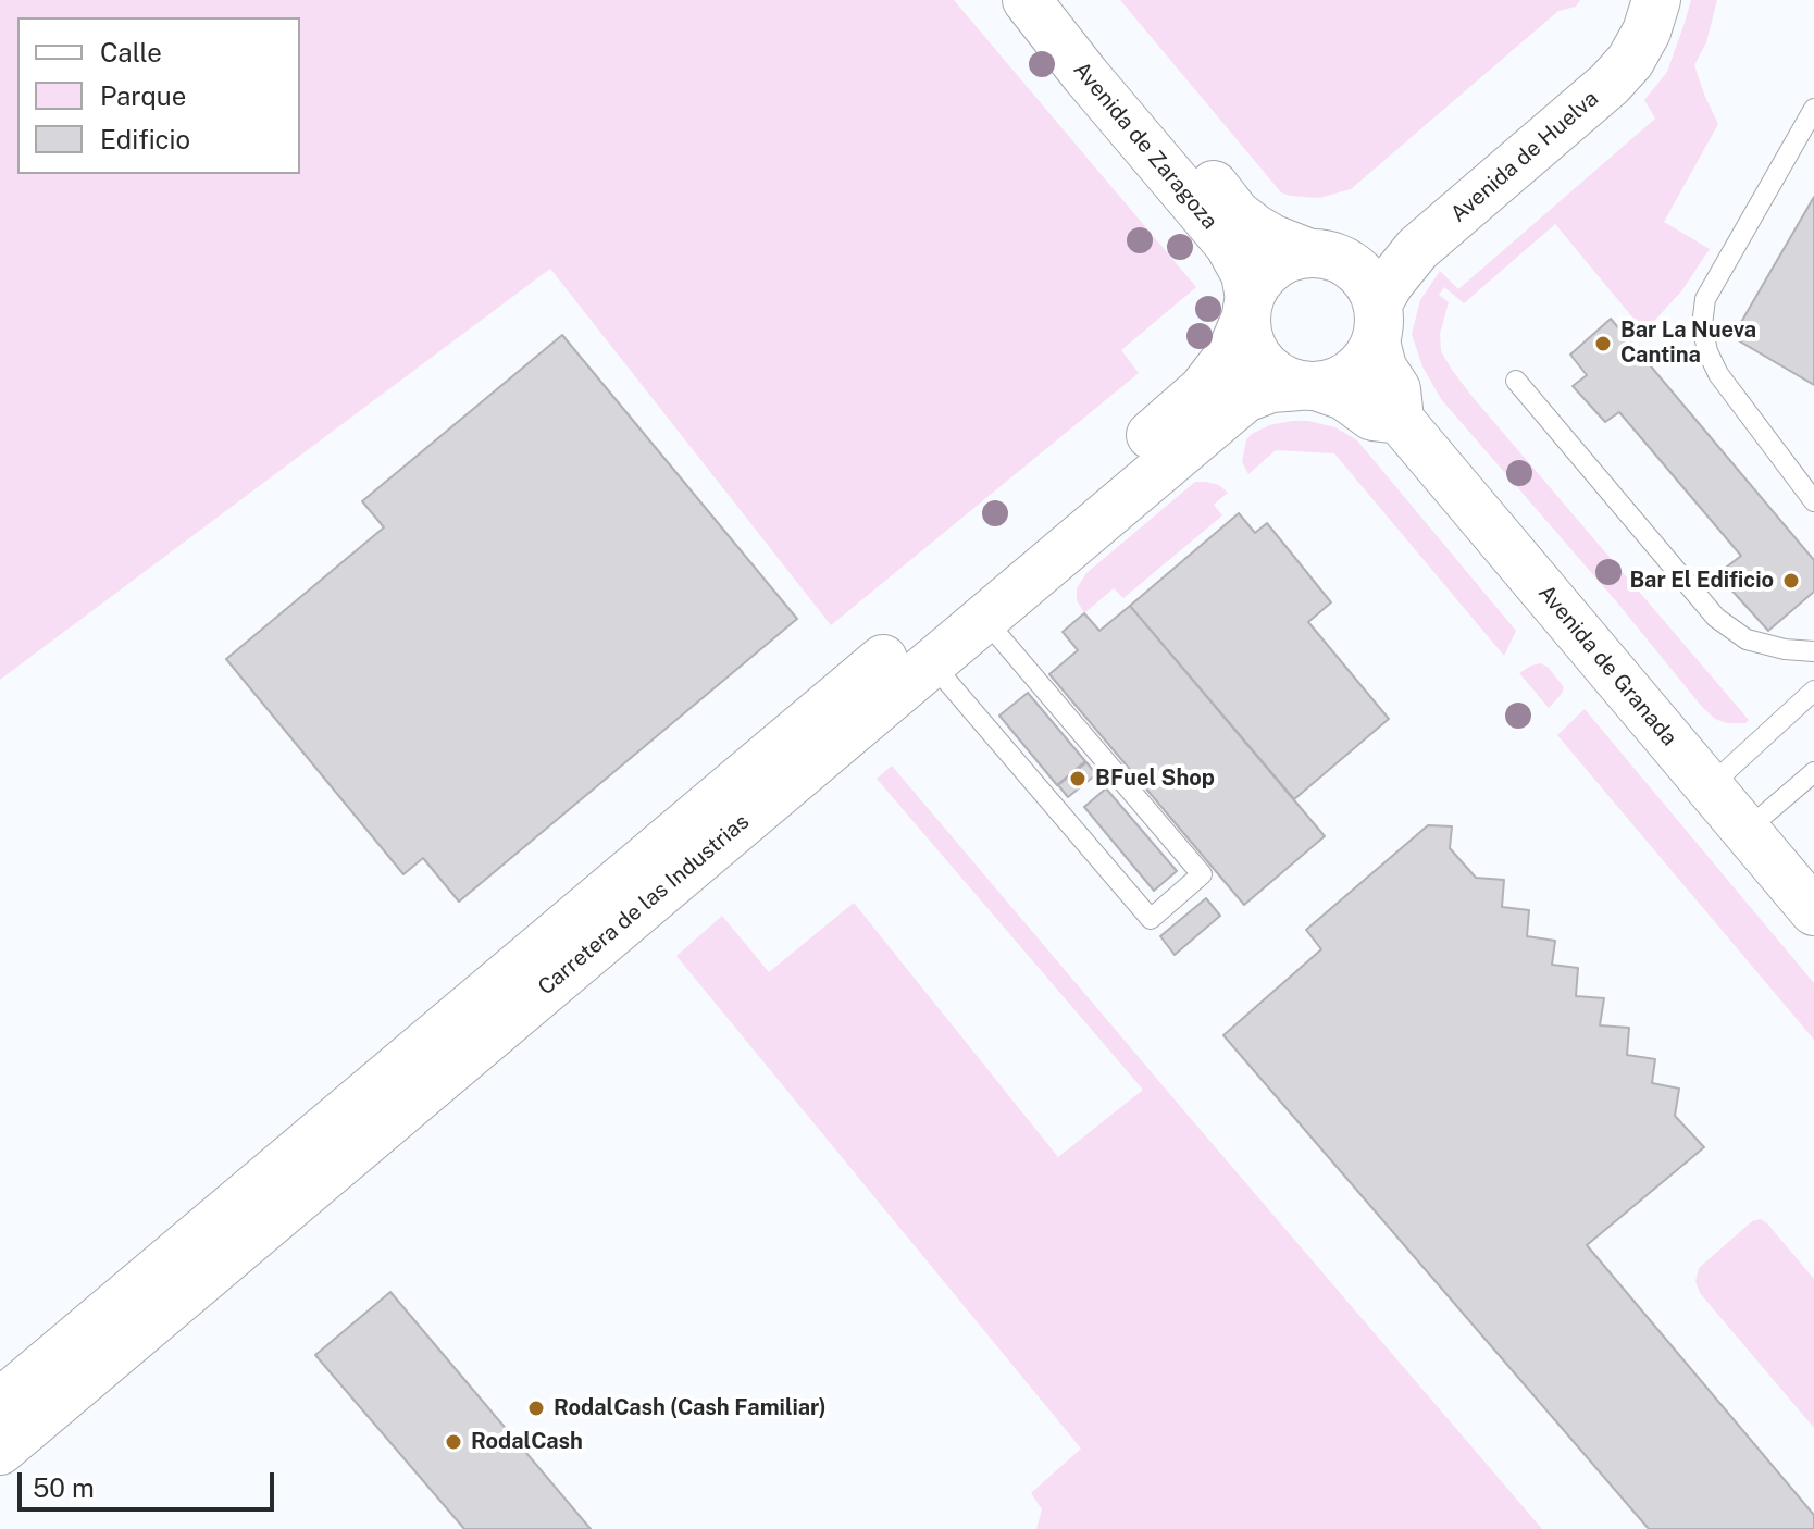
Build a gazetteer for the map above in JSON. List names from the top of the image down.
{
  "streets": {
    "main road": [
      "Avenida de Zaragoza",
      "Avenida de Huelva",
      "Avenida de Granada",
      "Carretera de las Industrias"
    ]
  },
  "crossings": [
    ["Avenida de Zaragoza", "Avenida de Huelva"],
    ["Avenida de Zaragoza", "Avenida de Granada"],
    ["Avenida de Zaragoza", "Carretera de las Industrias"],
    ["Avenida de Huelva", "Avenida de Granada"],
    ["Avenida de Huelva", "Carretera de las Industrias"],
    ["Avenida de Granada", "Carretera de las Industrias"]
  ],
  "places": [
    "Bar La Nueva Cantina",
    "Bar El Edificio",
    "BFuel Shop",
    "RodalCash (Cash Familiar)",
    "RodalCash"
  ],
  "legend": ["Calle", "Parque", "Edificio"],
  "scale_bar": "50 m"
}
